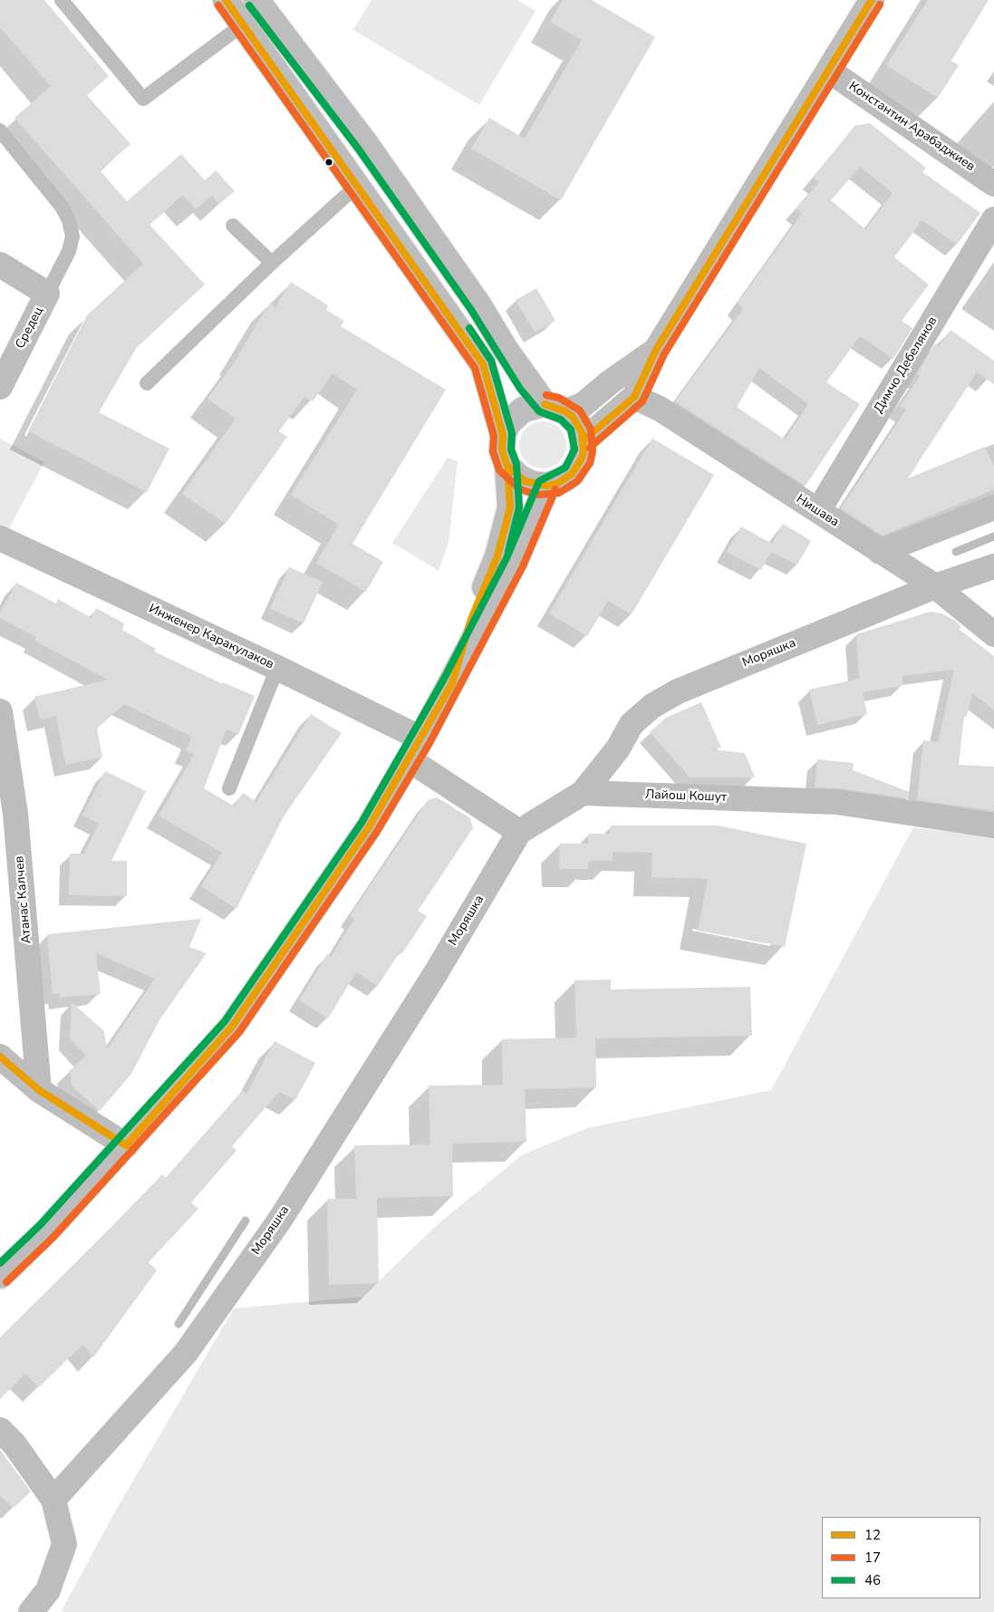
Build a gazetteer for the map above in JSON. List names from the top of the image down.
{
  "streets": {
    "street": [
      "Константин Арабаджиев",
      "Средец",
      "Димчо Дебелянов",
      "Нишава",
      "Инженер Каракулаков",
      "Моряшка",
      "Лайош Кошут",
      "Атанас Калчев"
    ]
  },
  "crossings": [
    ["Димчо Дебелянов", "Нишава"],
    ["Нишава", "Моряшка"],
    ["Моряшка", "Лайош Кошут"]
  ],
  "lines": ["transit line 12", "transit line 17", "transit line 46"],
  "legend": ["12", "17", "46"]
}
